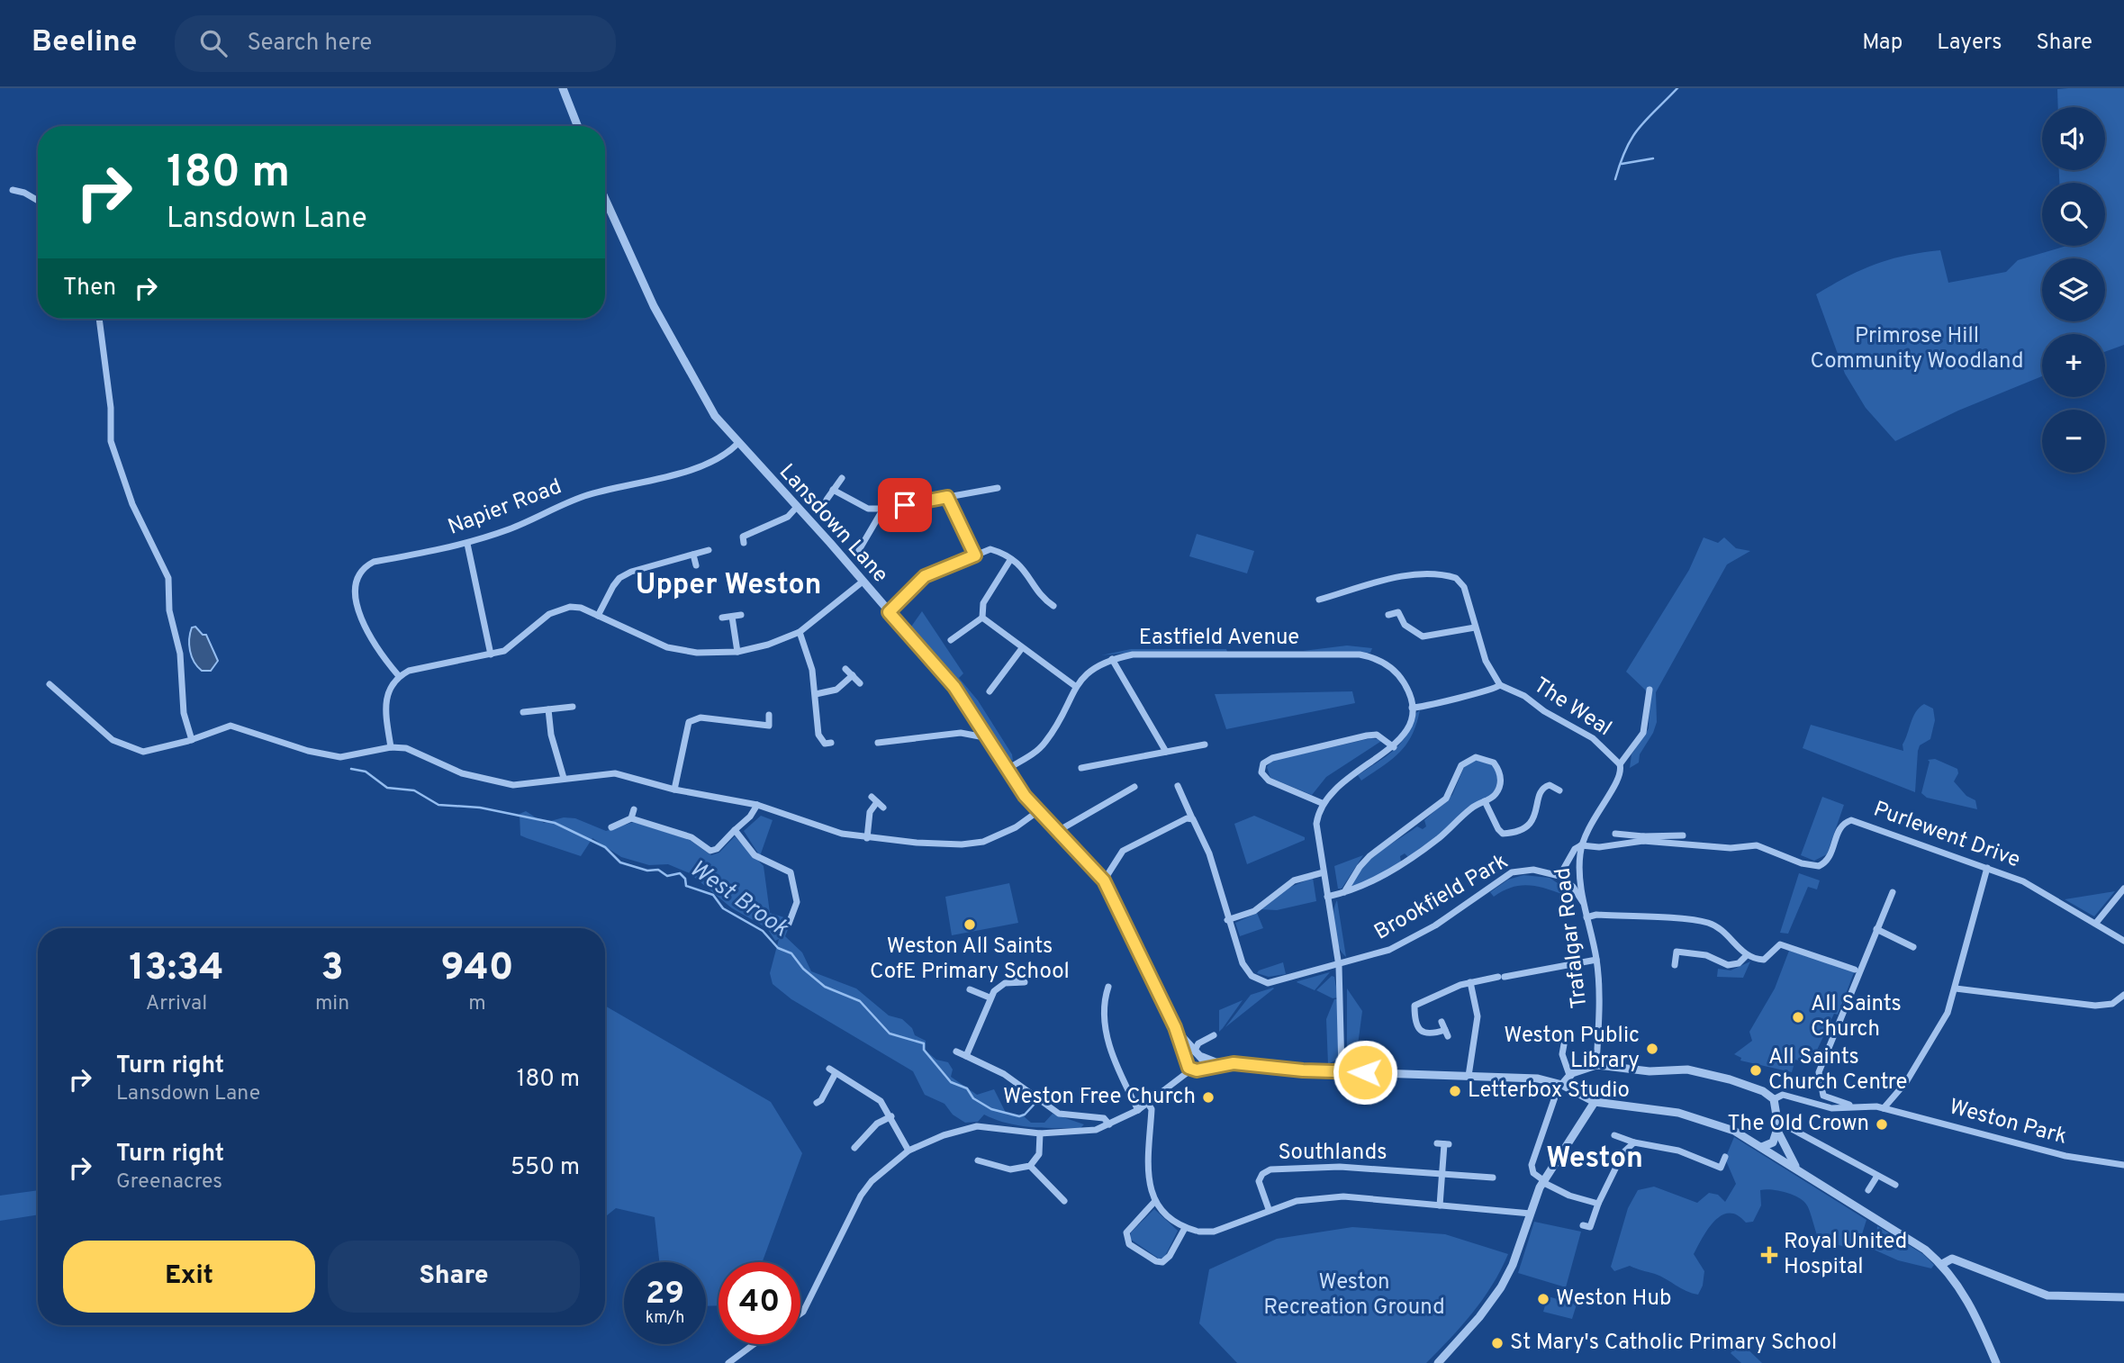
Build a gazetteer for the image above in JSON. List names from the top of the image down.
{
  "streets": {
    "street": [
      "Napier Road",
      "Lansdown Lane",
      "Eastfield Avenue",
      "The Weal",
      "Purlewent Drive",
      "Brookfield Park",
      "Trafalgar Road",
      "Weston Park",
      "Southlands"
    ]
  },
  "crossings": [
    ["Napier Road", "Lansdown Lane"],
    ["Lansdown Lane", "Eastfield Avenue"],
    ["Eastfield Avenue", "The Weal"],
    ["The Weal", "Purlewent Drive"],
    ["The Weal", "Brookfield Park"],
    ["The Weal", "Trafalgar Road"],
    ["Purlewent Drive", "Trafalgar Road"]
  ],
  "districts": ["Upper Weston", "Weston"],
  "water": ["West Brook"],
  "parks": ["Primrose Hill Community Woodland", "Weston Recreation Ground"],
  "places": {
    "other": [
      "Weston All Saints CofE Primary School",
      "All Saints Church",
      "Weston Public Library",
      "All Saints Church Centre",
      "Letterbox Studio",
      "Weston Free Church",
      "The Old Crown",
      "Weston Hub",
      "St Mary's Catholic Primary School"
    ],
    "health": ["Royal United Hospital"]
  },
  "page": {
    "header": "Beeline",
    "search": "Search here",
    "nav": ["Map", "Layers", "Share"],
    "map_buttons": ["+", "−"],
    "turn": ["180 m", "Lansdown Lane"],
    "then": "Then",
    "eta": [
      "13:34",
      "Arrival",
      "3",
      "min",
      "940",
      "m"
    ],
    "list": [
      {
        "name": "Turn right",
        "note": "Lansdown Lane",
        "value": "180 m"
      },
      {
        "name": "Turn right",
        "note": "Greenacres",
        "value": "550 m"
      }
    ],
    "buttons": ["Exit", "Share"],
    "speed": "29 km/h",
    "limit": "40"
  }
}
